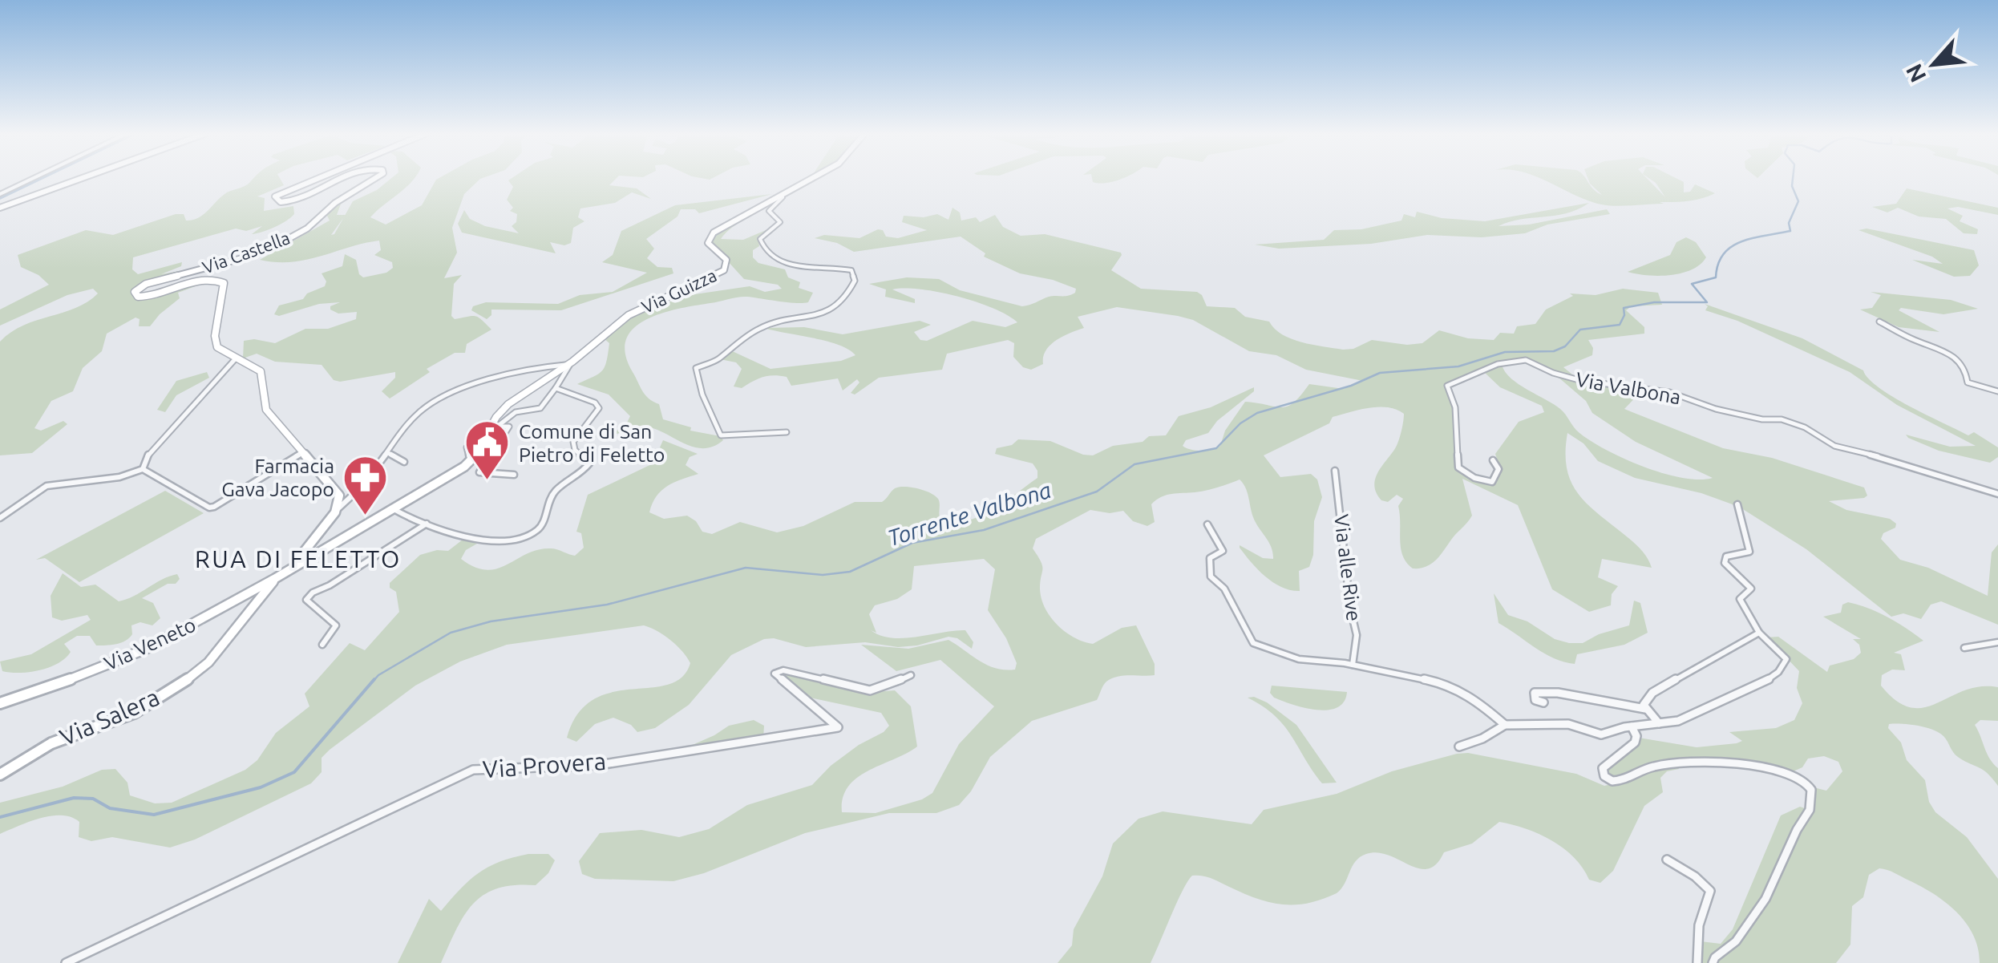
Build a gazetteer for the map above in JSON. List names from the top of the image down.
{
  "streets": {
    "main road": [
      "Via Castella",
      "Via Guizza",
      "Via Veneto",
      "Via Salera"
    ],
    "street": ["Via Valbona", "Via alle Rive", "Via Provera"]
  },
  "crossings": [
    ["Via Guizza", "Via Veneto"],
    ["Via Veneto", "Via Salera"]
  ],
  "districts": ["RUA DI FELETTO"],
  "water": ["Torrente Valbona"],
  "places": {
    "public building": ["Comune di San Pietro di Feletto"],
    "pharmacy": ["Farmacia Gava Jacopo"]
  },
  "north": "bottom left"
}
